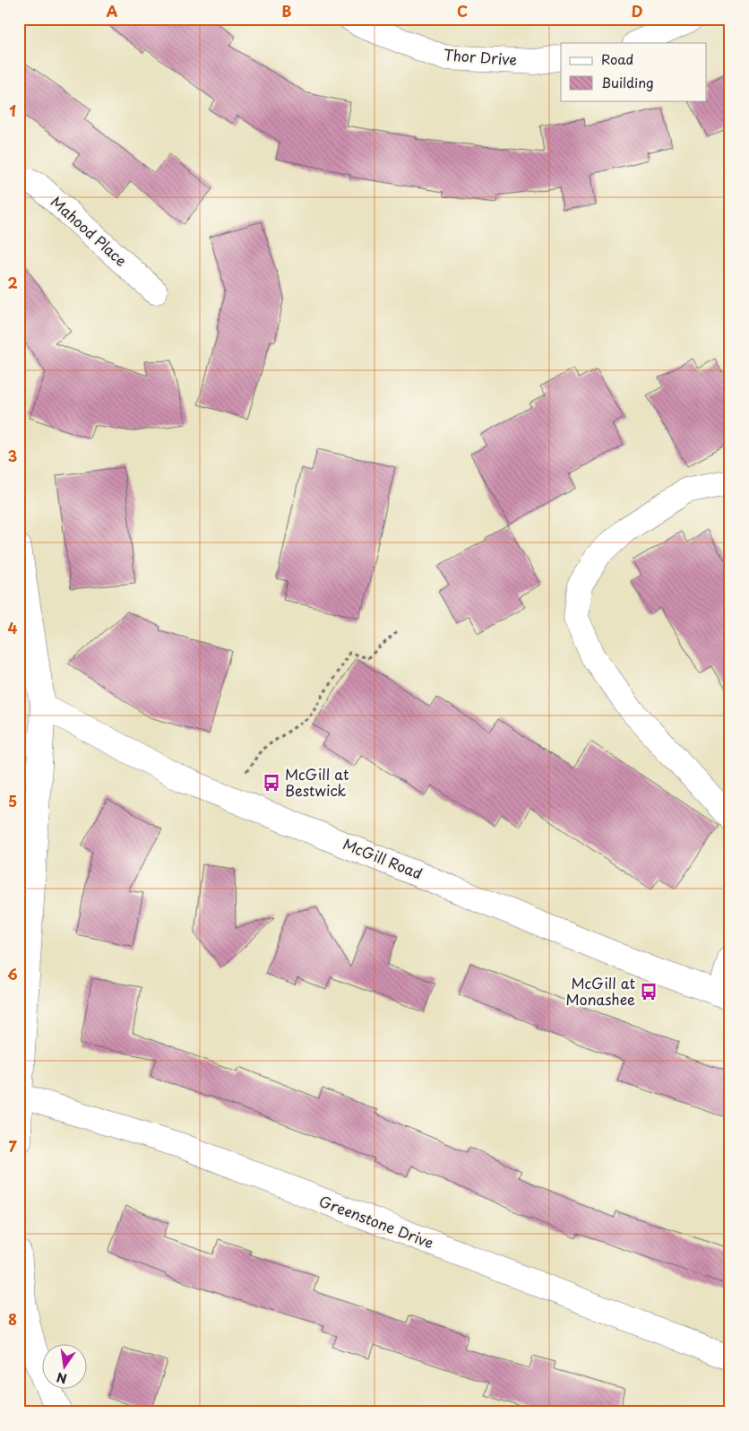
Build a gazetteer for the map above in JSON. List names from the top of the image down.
{
  "streets": {
    "street": [
      "Thor Drive",
      "Mahood Place",
      "McGill Road",
      "Greenstone Drive"
    ]
  },
  "places": {
    "bus stop": ["McGill at Bestwick", "McGill at Monashee"]
  },
  "legend": ["Road", "Building"],
  "north": "bottom",
  "grid": {
    "columns": [
      "A",
      "B",
      "C",
      "D"
    ],
    "rows": [
      "1",
      "2",
      "3",
      "4",
      "5",
      "6",
      "7",
      "8"
    ]
  }
}
